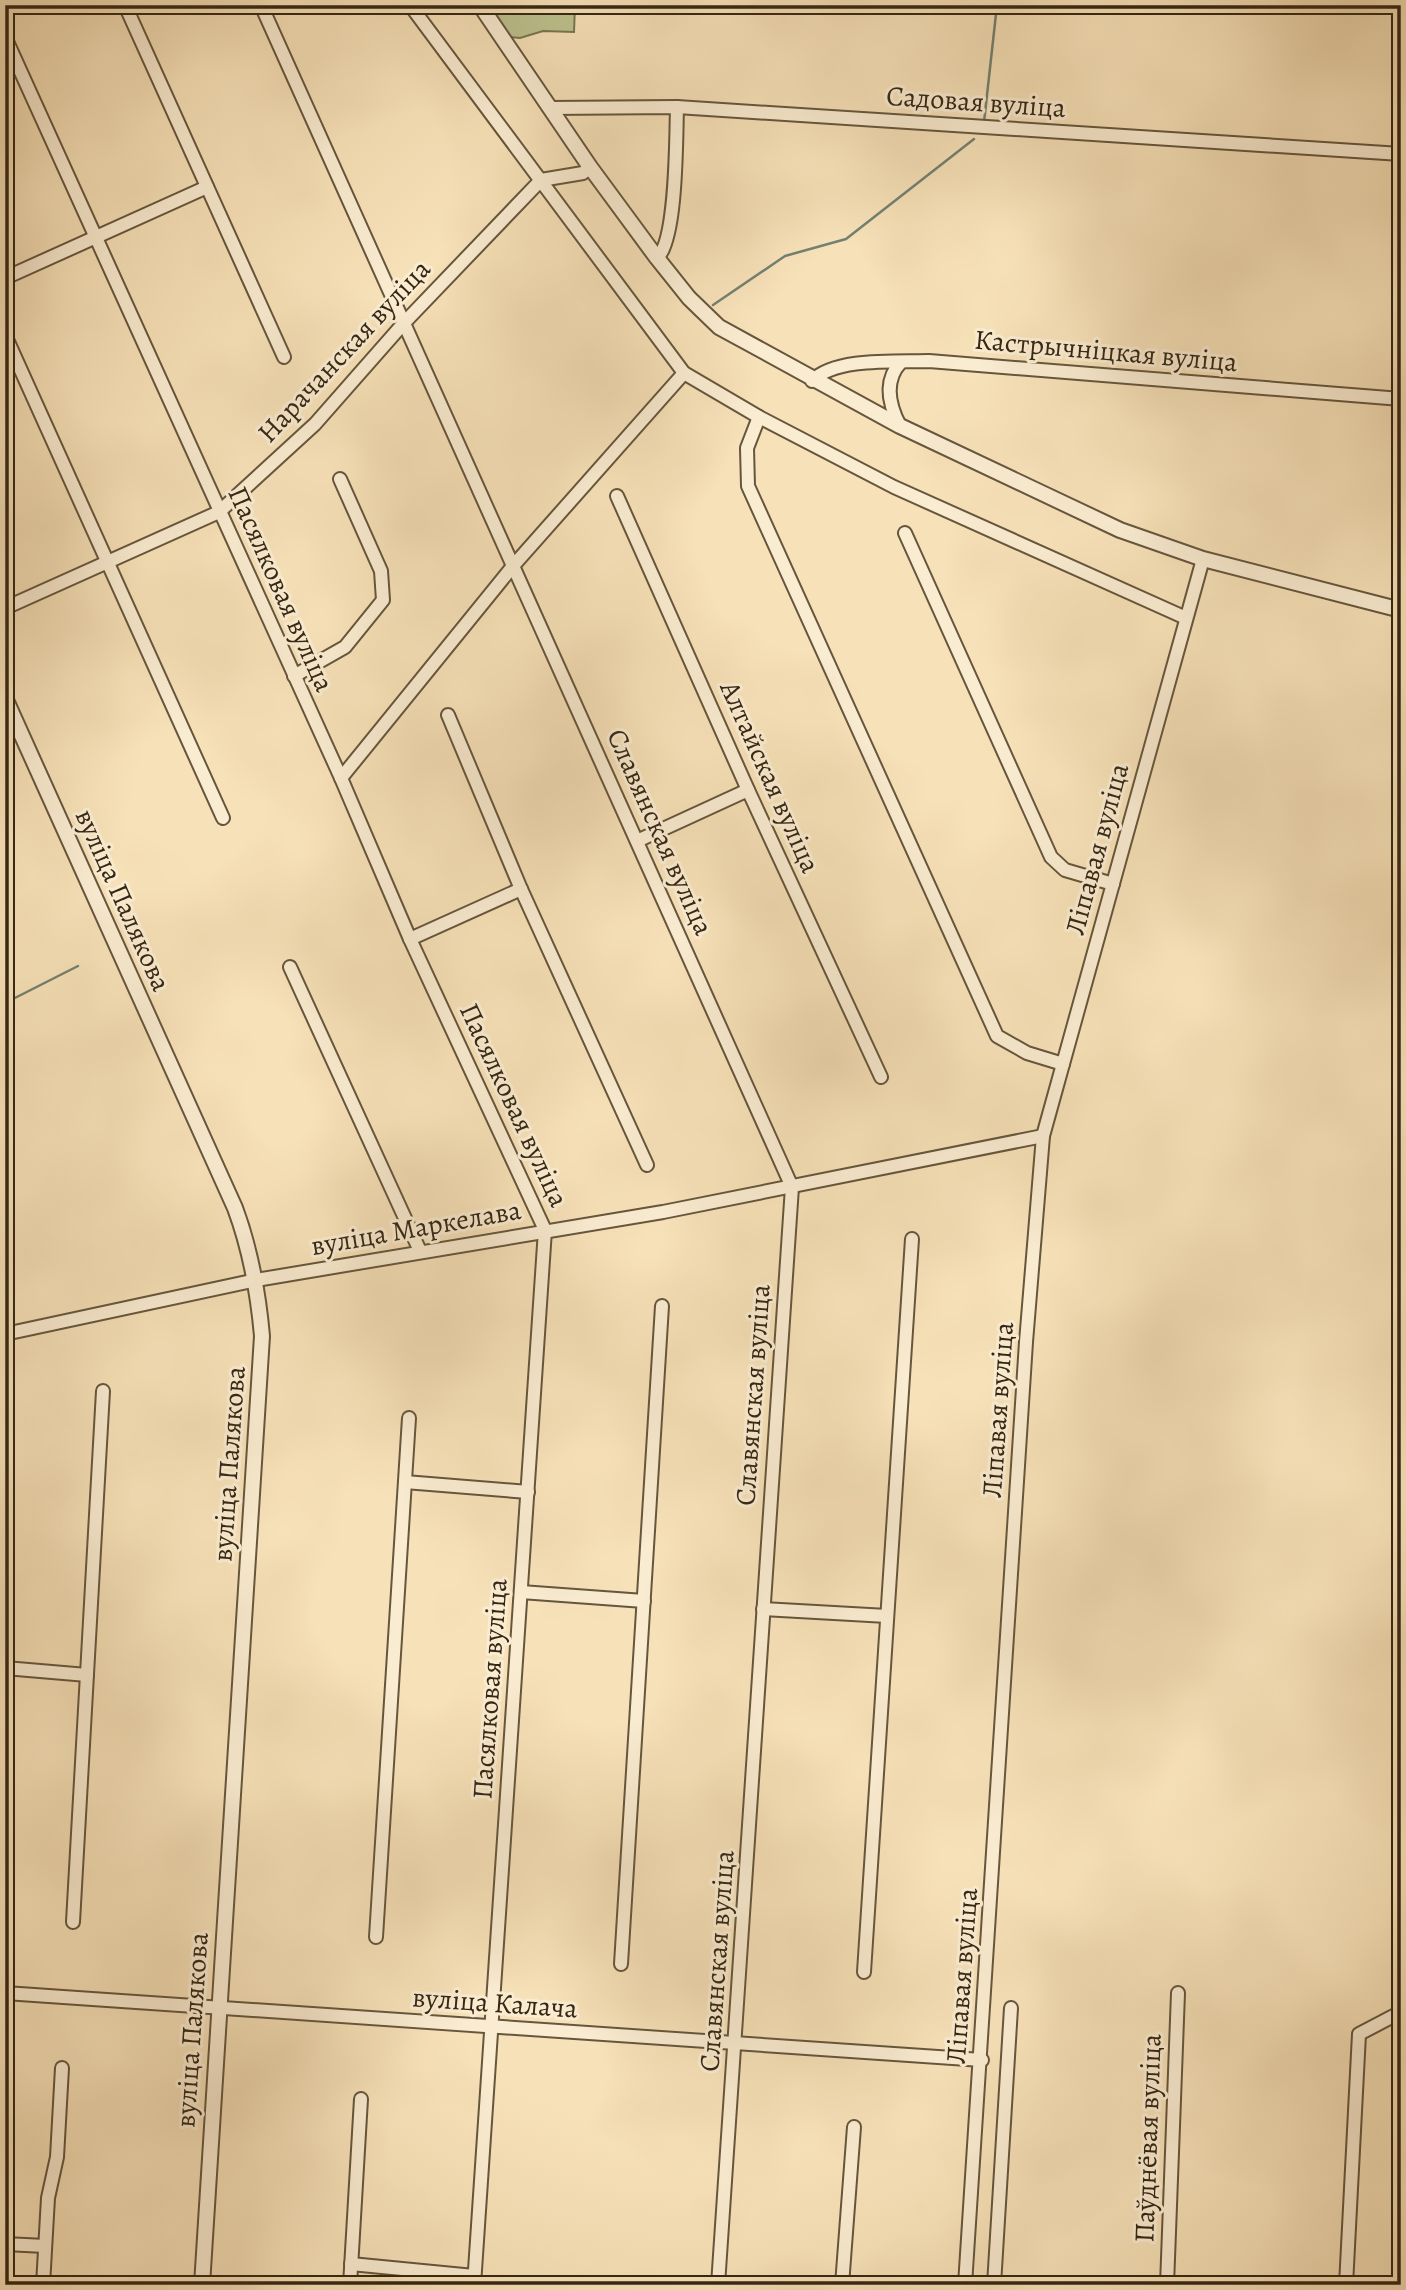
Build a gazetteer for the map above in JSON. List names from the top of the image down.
{
  "streets": {
    "street": [
      "Садовая вуліца",
      "Нарачанская вуліца",
      "Кастрычніцкая вуліца",
      "Пасялковая вуліца",
      "Алтайская вуліца",
      "Славянская вуліца",
      "Ліпавая вуліца",
      "вуліца Палякова",
      "вуліца Маркелава",
      "вуліца Калача",
      "Паўднёвая вуліца"
    ]
  },
  "crossings": [
    ["Нарачанская вуліца", "Пасялковая вуліца"],
    ["Нарачанская вуліца", "Славянская вуліца"],
    ["Пасялковая вуліца", "вуліца Маркелава"],
    ["Пасялковая вуліца", "вуліца Калача"],
    ["Славянская вуліца", "вуліца Маркелава"],
    ["Славянская вуліца", "вуліца Калача"],
    ["Ліпавая вуліца", "вуліца Маркелава"],
    ["Ліпавая вуліца", "вуліца Калача"],
    ["вуліца Палякова", "вуліца Маркелава"],
    ["вуліца Палякова", "вуліца Калача"]
  ]
}
